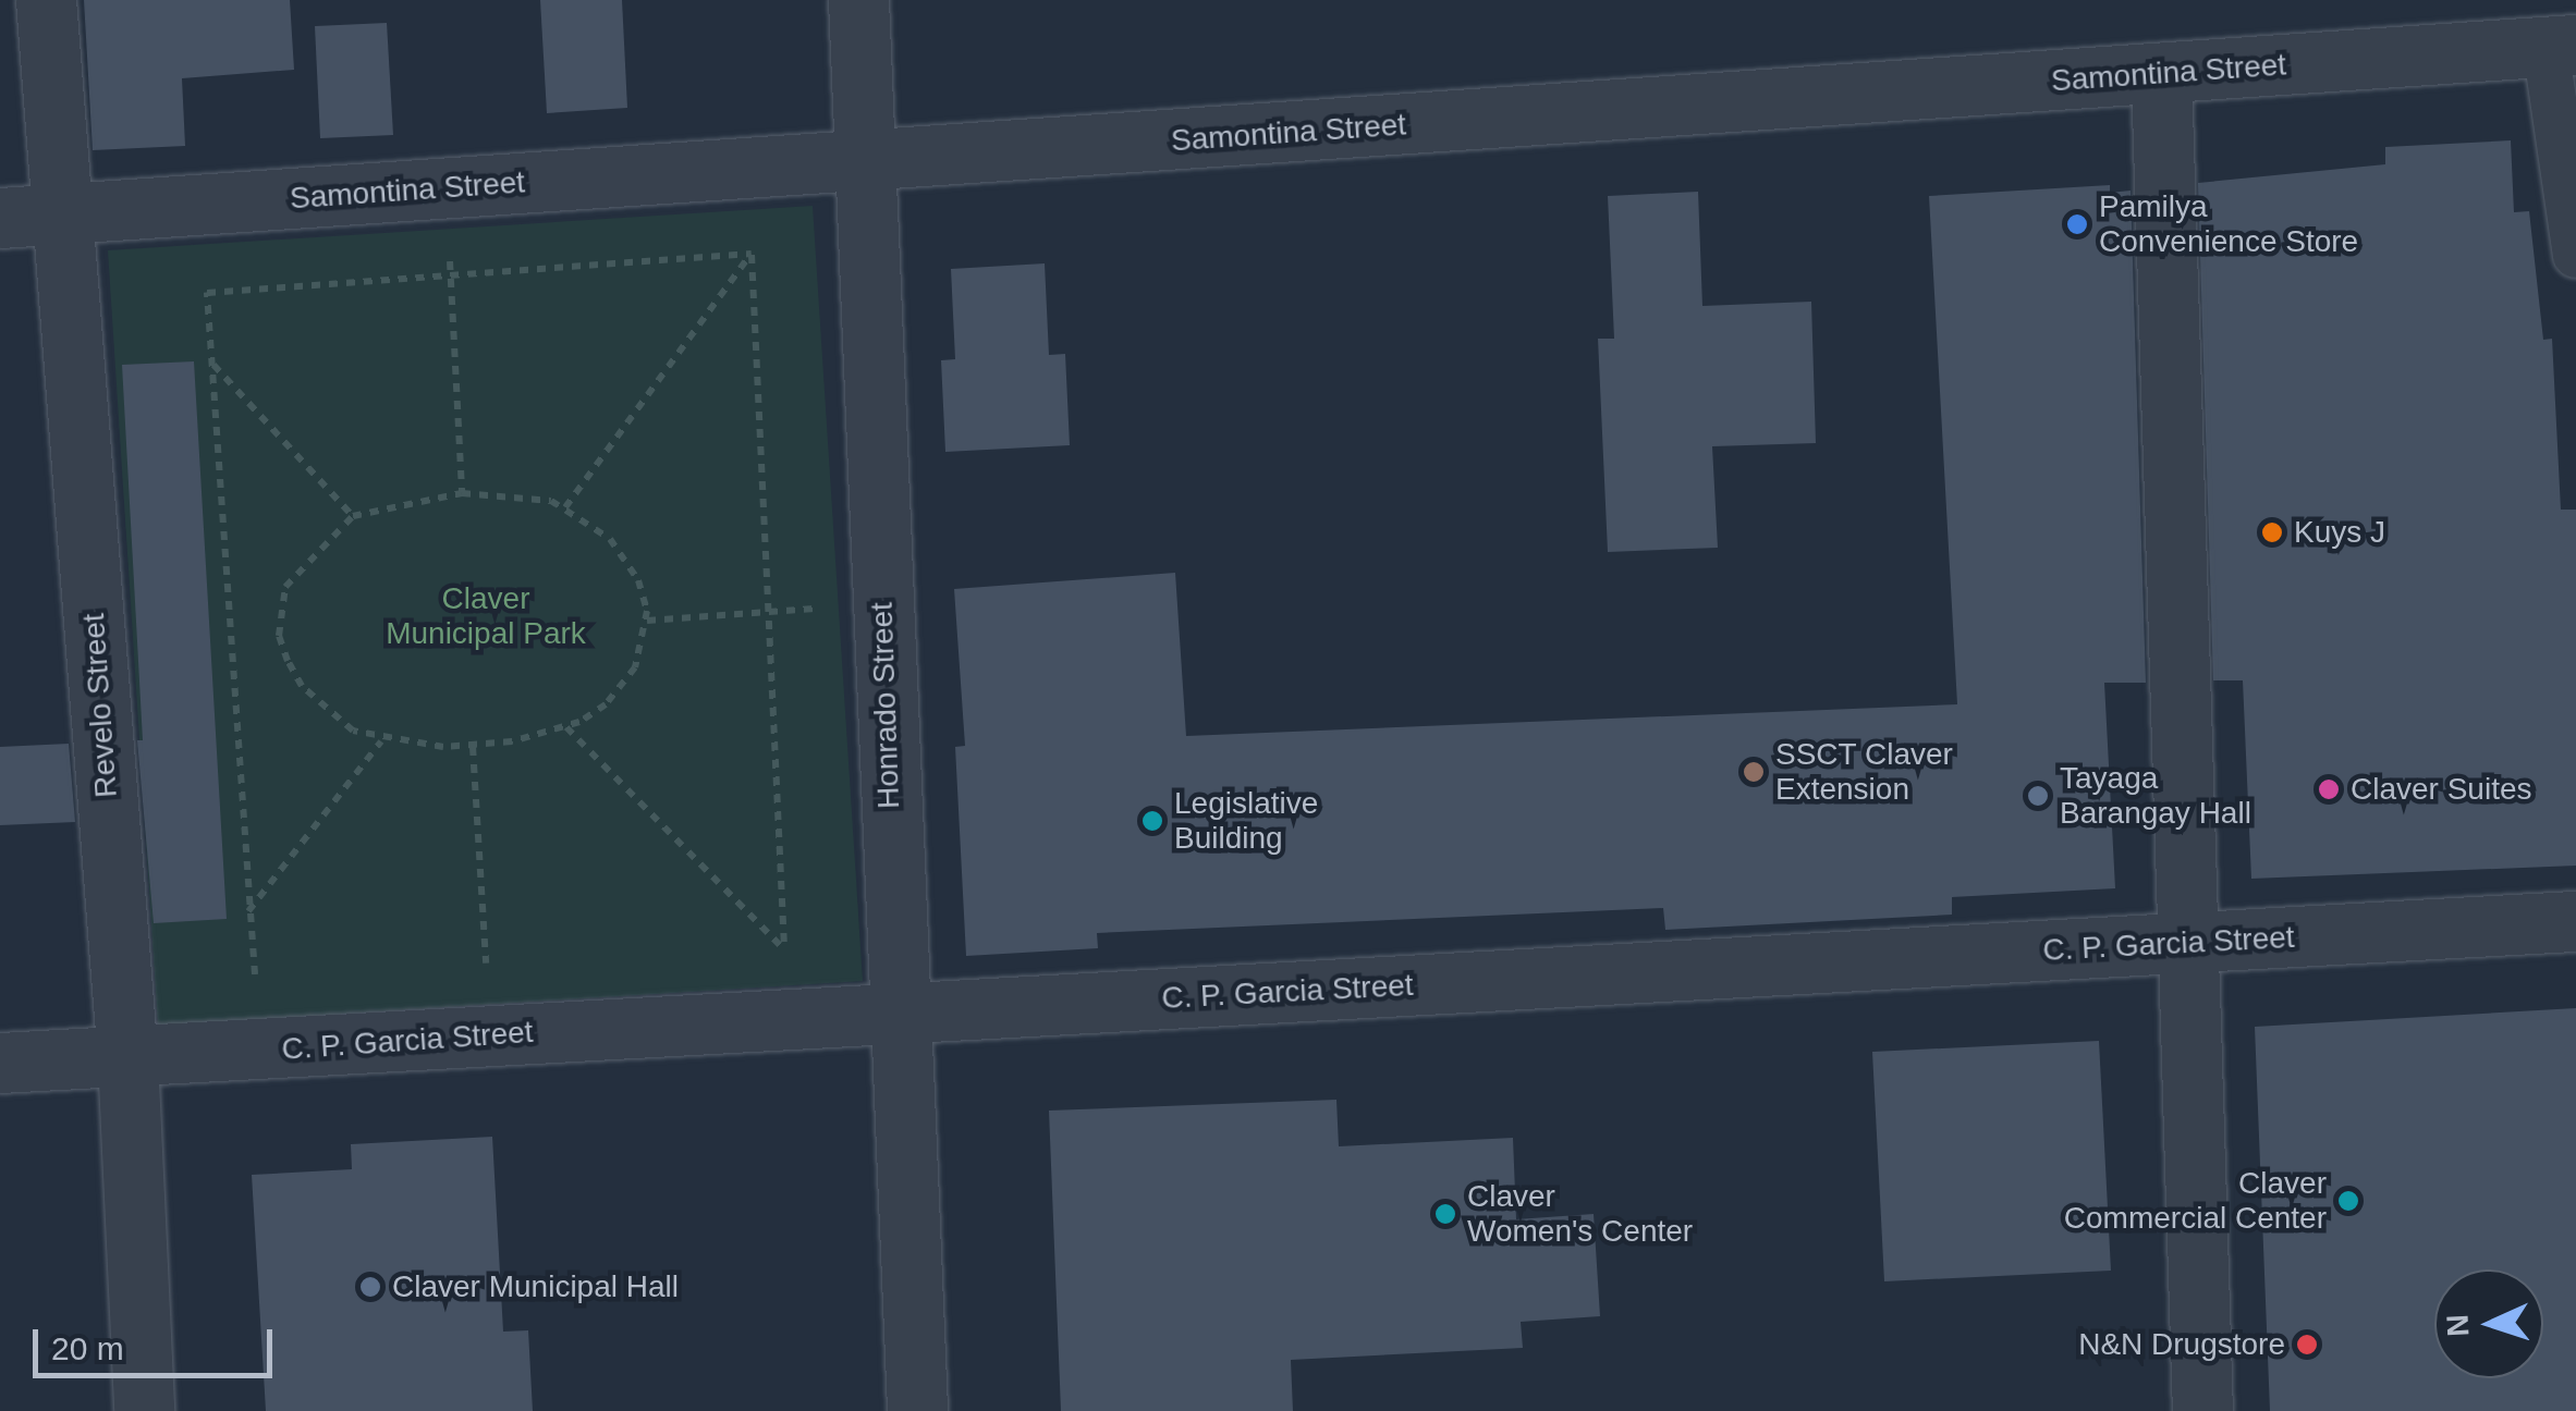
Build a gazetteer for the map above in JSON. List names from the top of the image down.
{
  "streets": {
    "street": [
      "Samontina Street",
      "Revelo Street",
      "Honrado Street",
      "C. P. Garcia Street"
    ]
  },
  "crossings": [
    ["Samontina Street", "Revelo Street"],
    ["Samontina Street", "Honrado Street"],
    ["Revelo Street", "C. P. Garcia Street"],
    ["Honrado Street", "C. P. Garcia Street"]
  ],
  "parks": ["Claver Municipal Park"],
  "places": [
    "Pamilya Convenience Store",
    "Kuys J",
    "SSCT Claver Extension",
    "Claver Suites",
    "Tayaga Barangay Hall",
    "Legislative Building",
    "Claver Commercial Center",
    "Claver Women's Center",
    "Claver Municipal Hall",
    "N&N Drugstore"
  ],
  "scale_bar": "20 m",
  "north": "left"
}
